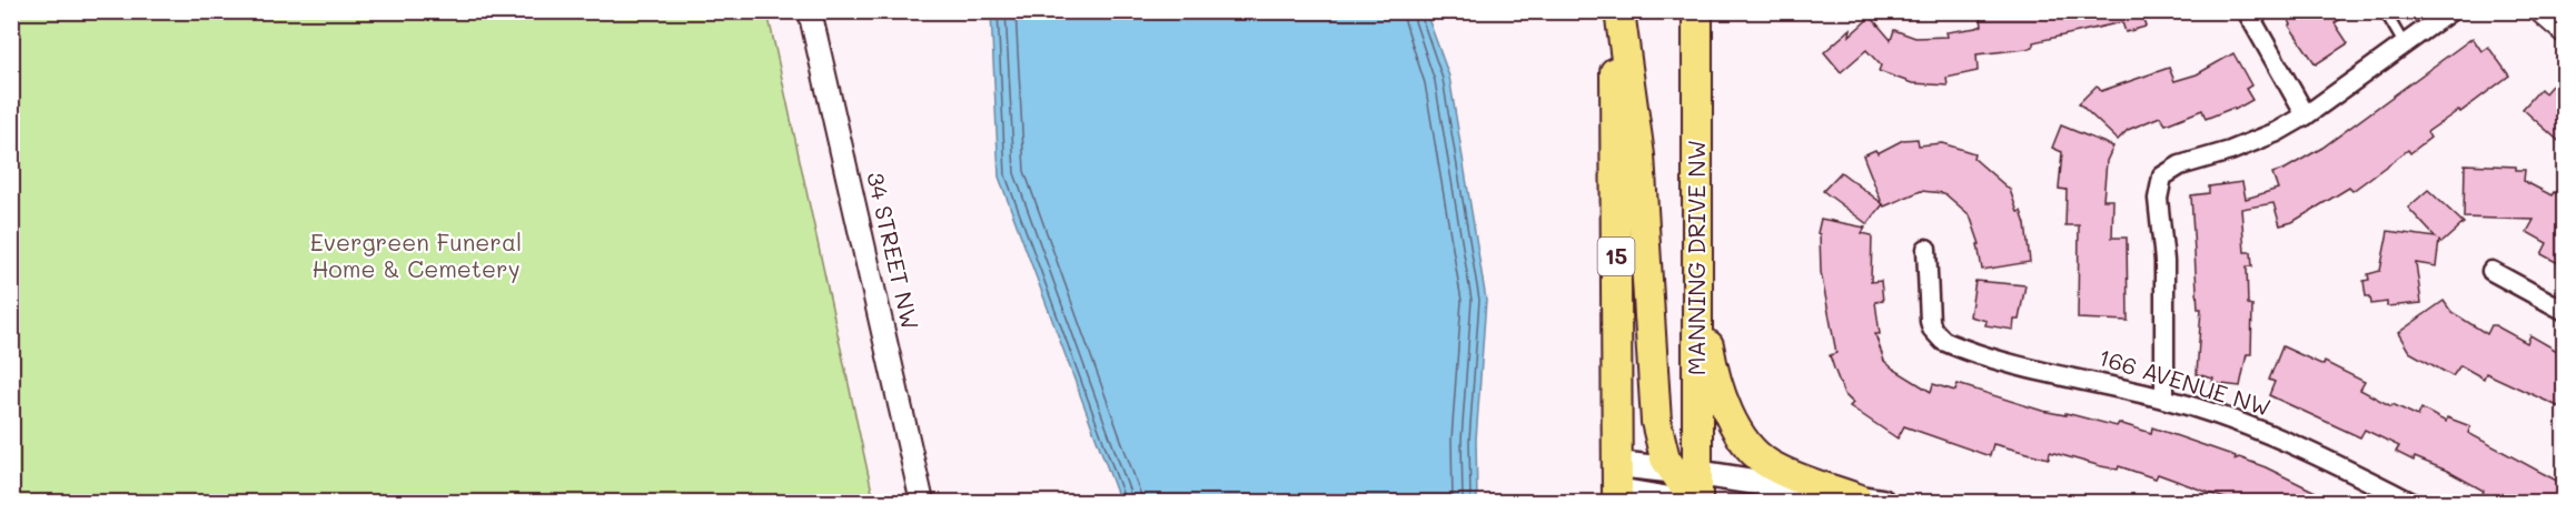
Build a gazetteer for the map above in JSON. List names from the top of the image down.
{
  "streets": {
    "main road": ["15", "MANNING DRIVE NW"],
    "street": ["34 STREET NW", "166 AVENUE NW"]
  },
  "parks": ["Evergreen Funeral Home & Cemetery"]
}
